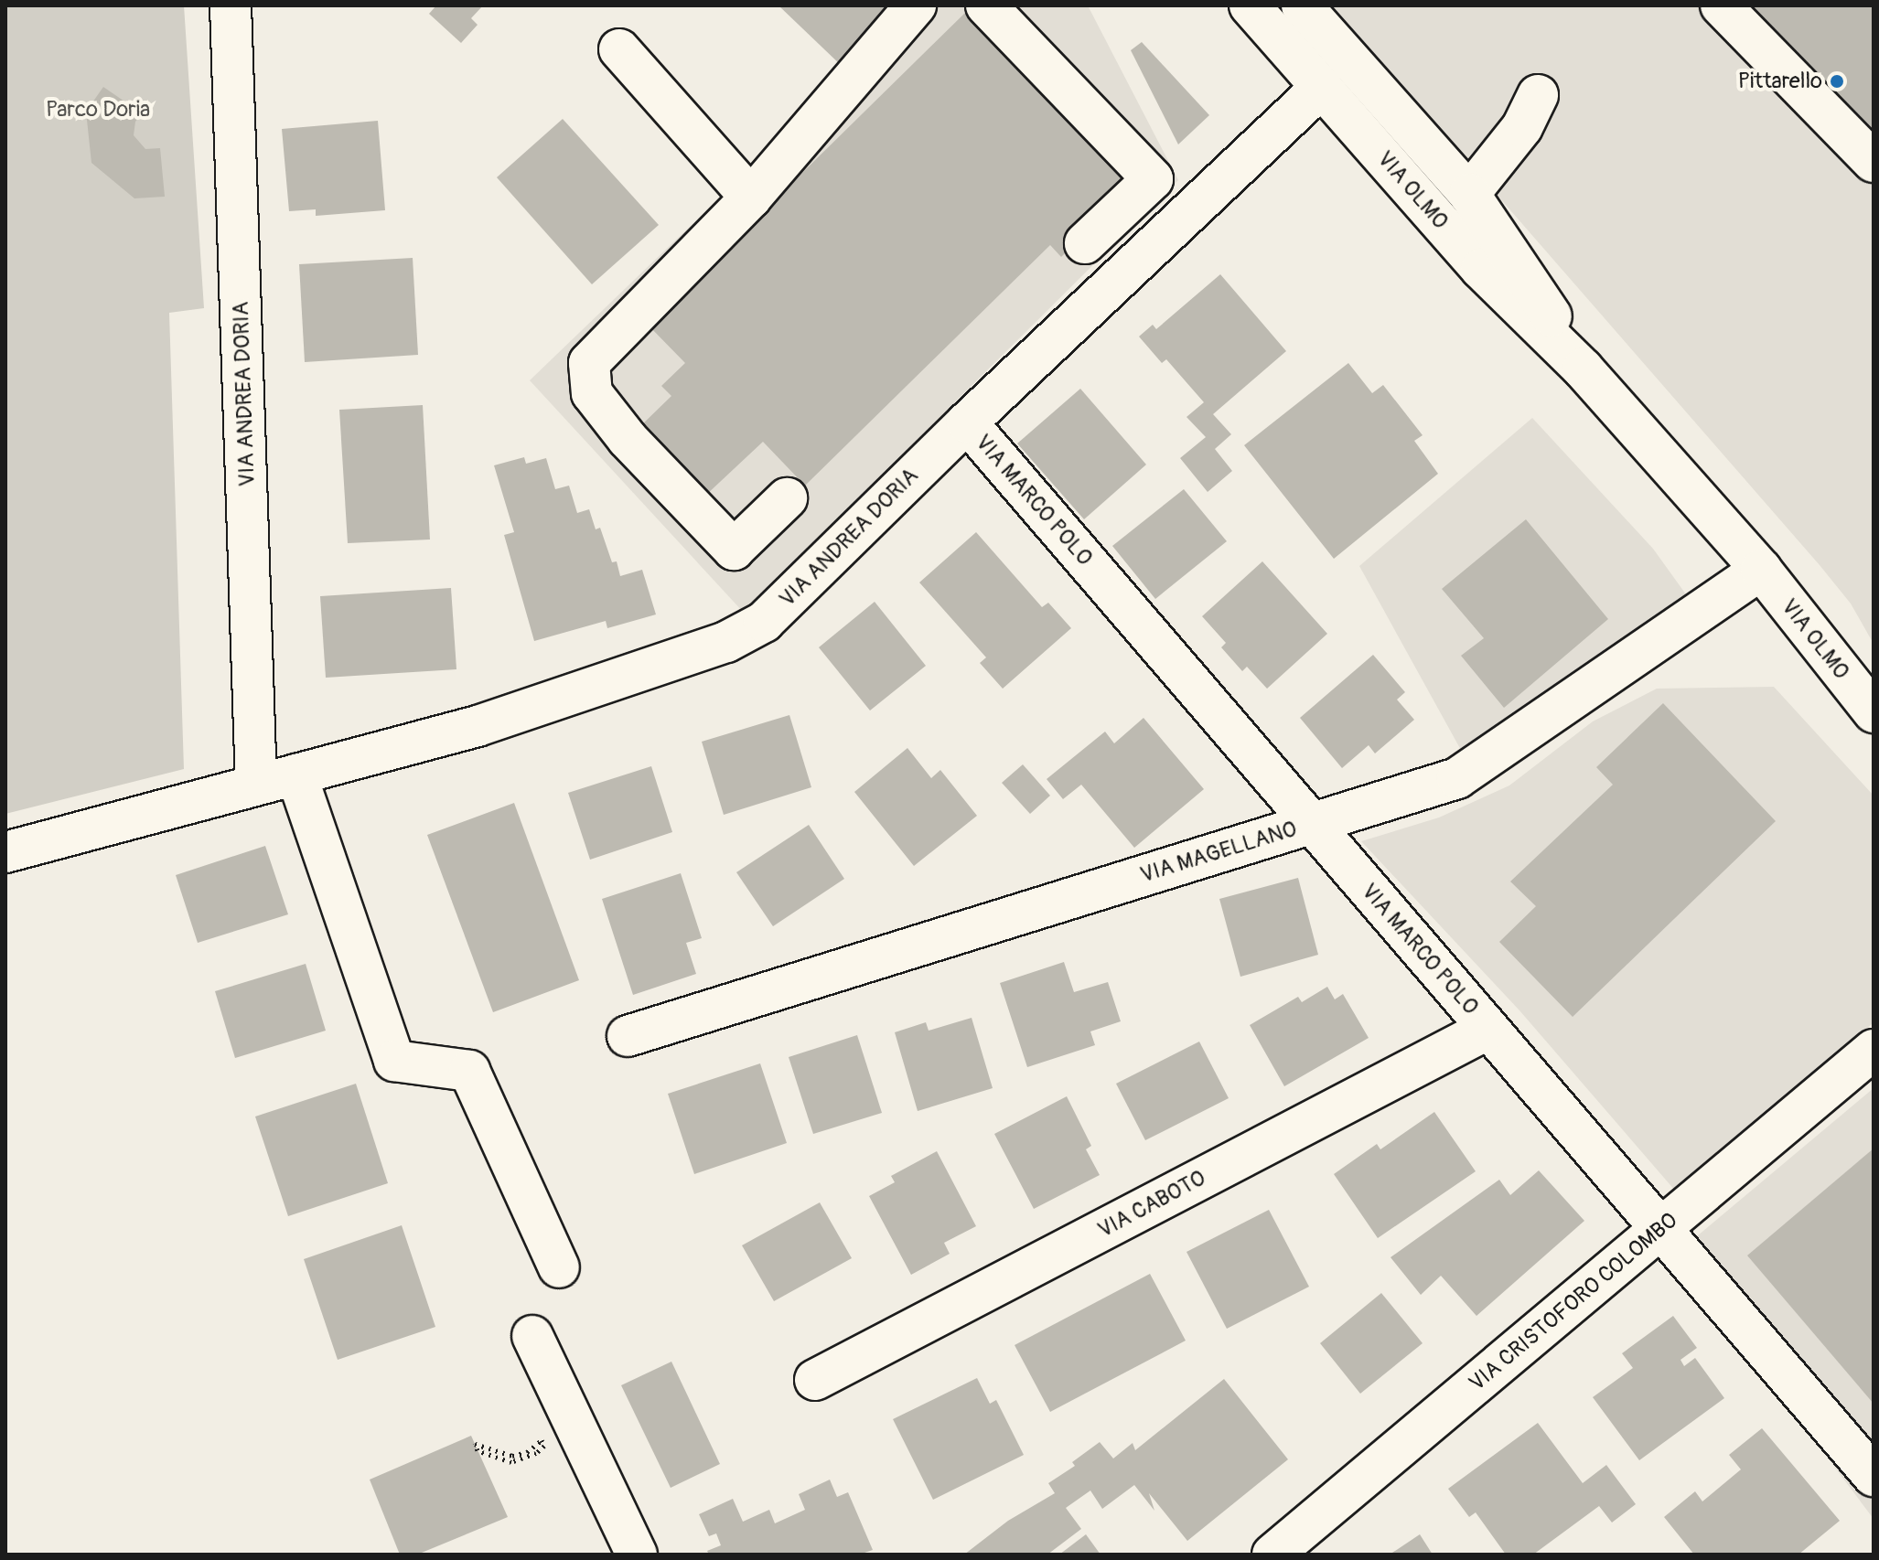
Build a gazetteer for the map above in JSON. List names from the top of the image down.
{
  "streets": {
    "street": [
      "VIA OLMO",
      "VIA ANDREA DORIA",
      "VIA MARCO POLO",
      "VIA MAGELLANO",
      "VIA CABOTO",
      "VIA CRISTOFORO COLOMBO"
    ]
  },
  "crossings": [
    ["VIA OLMO", "VIA ANDREA DORIA"],
    ["VIA OLMO", "VIA MAGELLANO"],
    ["VIA ANDREA DORIA", "VIA MARCO POLO"],
    ["VIA MARCO POLO", "VIA MAGELLANO"],
    ["VIA MARCO POLO", "VIA CABOTO"],
    ["VIA MARCO POLO", "VIA CRISTOFORO COLOMBO"]
  ],
  "parks": ["Parco Doria"],
  "places": ["Pittarello"]
}
